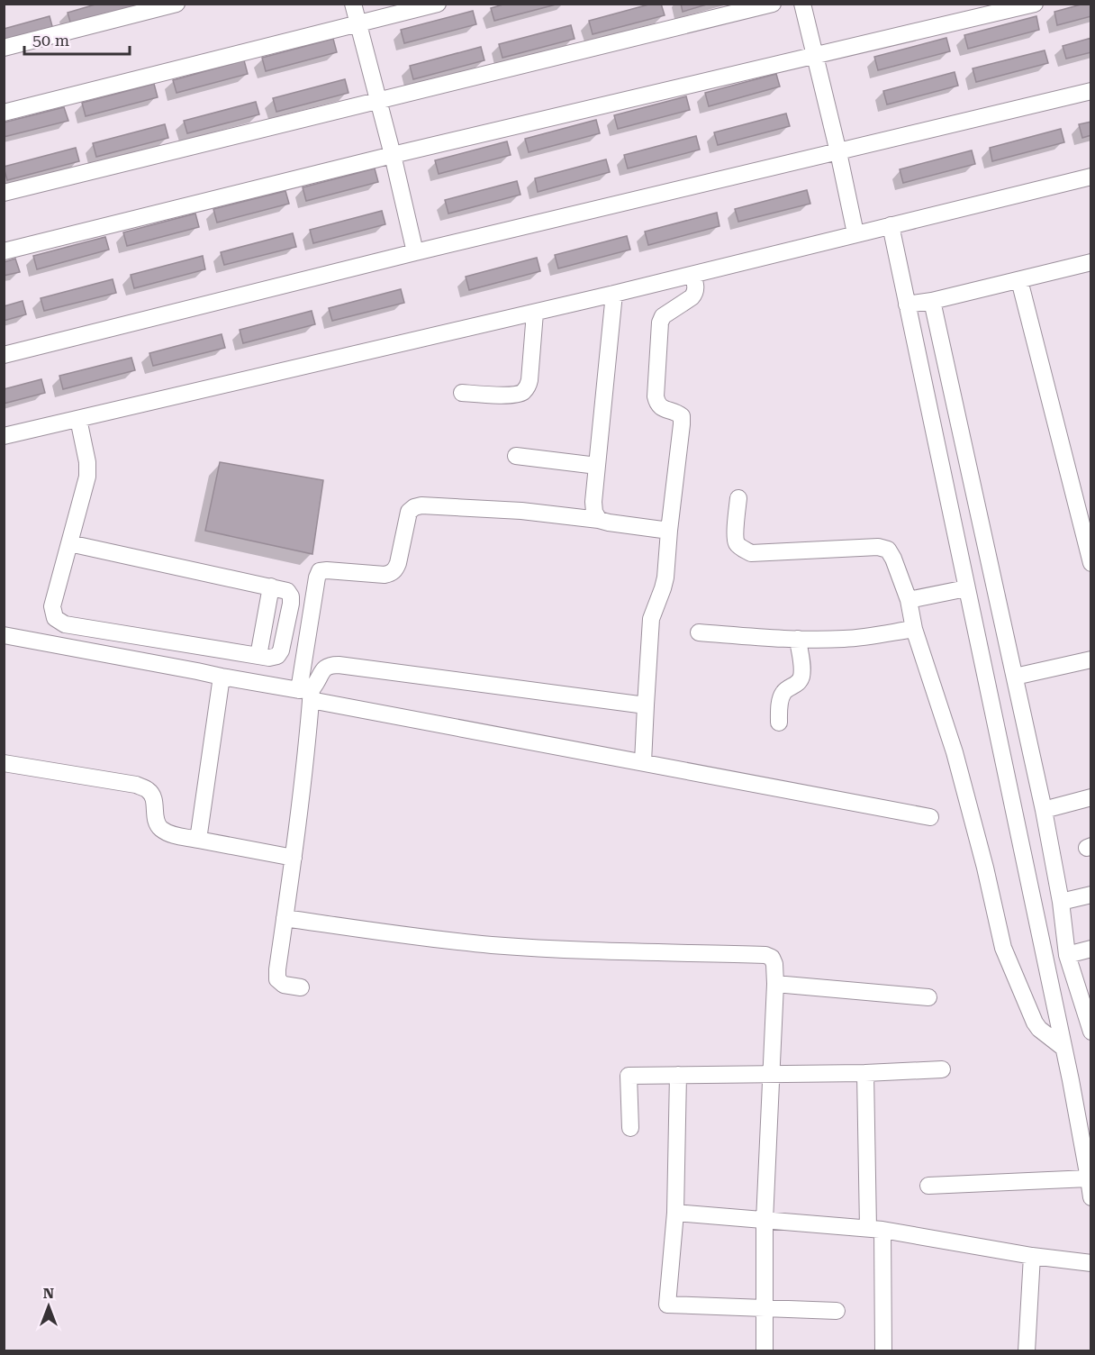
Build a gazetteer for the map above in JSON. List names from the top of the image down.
{
  "scale_bar": "50 m",
  "north": "top"
}
